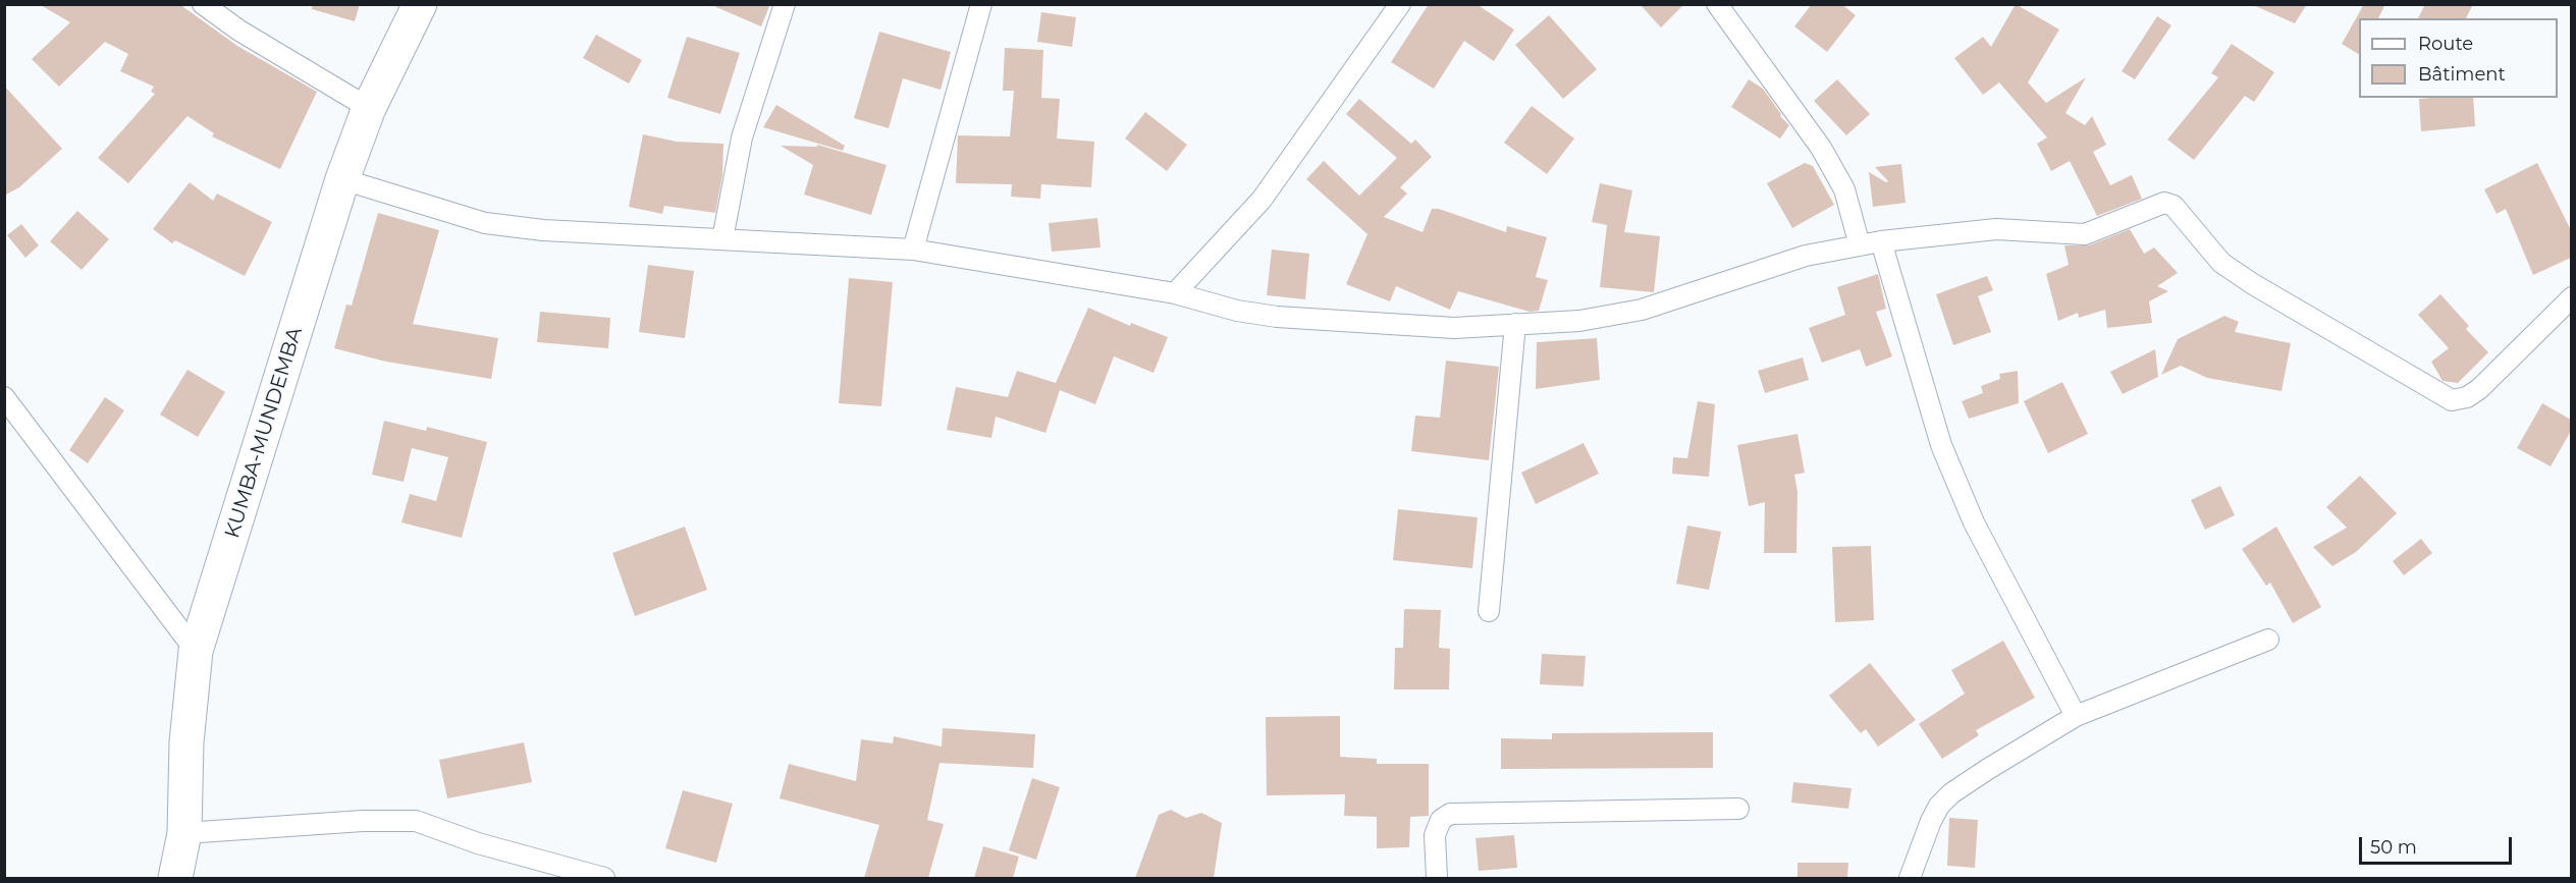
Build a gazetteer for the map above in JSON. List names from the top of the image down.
{
  "streets": {
    "highway": ["KUMBA-MUNDEMBA"]
  },
  "legend": ["Route", "Bâtiment"],
  "scale_bar": "50 m"
}
